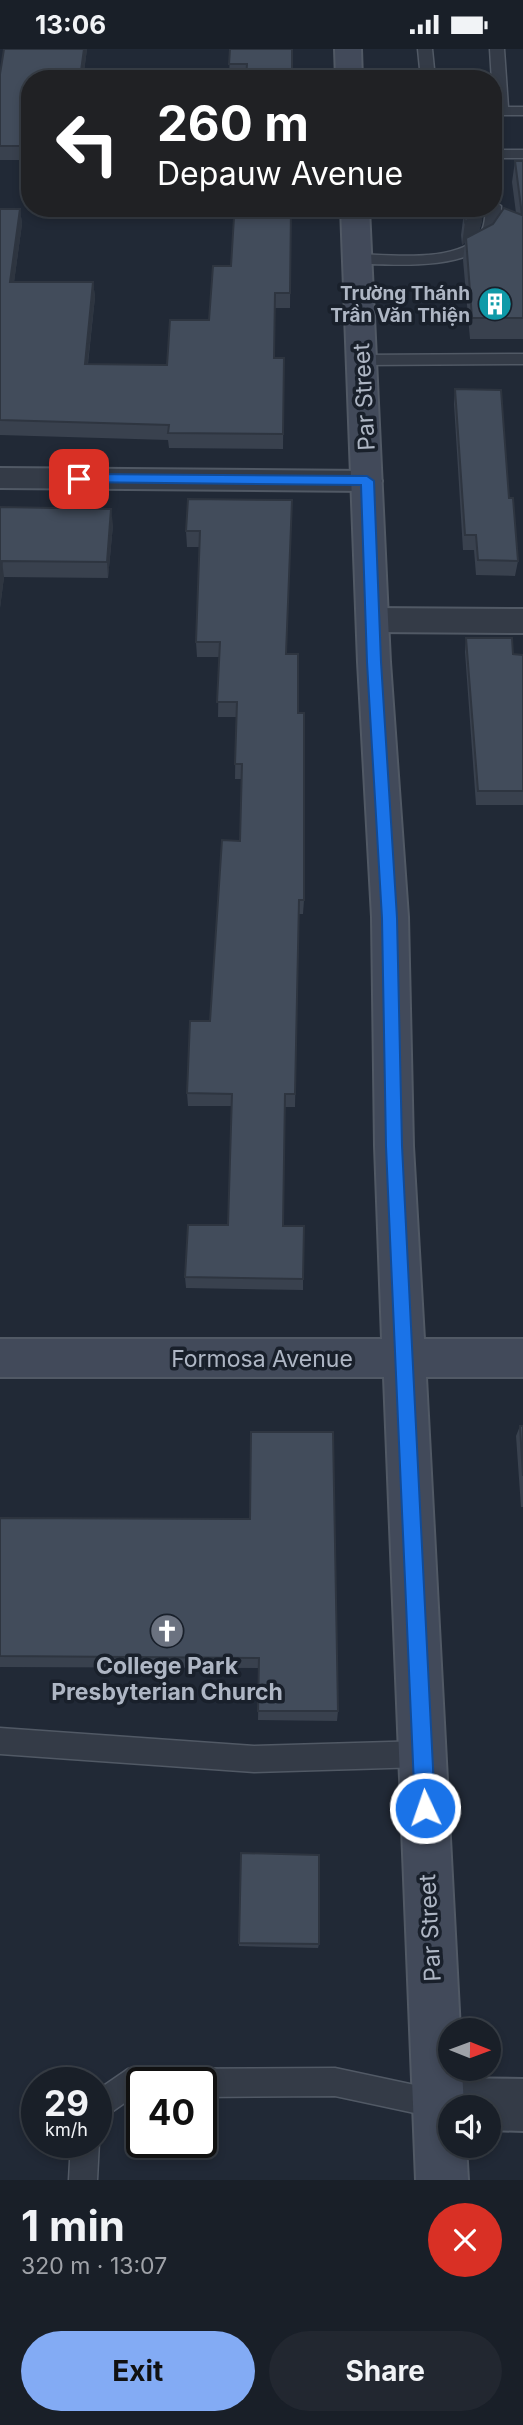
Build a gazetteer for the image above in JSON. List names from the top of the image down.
{
  "streets": {
    "street": ["Par Street", "Formosa Avenue"]
  },
  "crossings": [
    ["Par Street", "Formosa Avenue"]
  ],
  "places": {
    "building": ["Trường Thánh Trần Văn Thiện"],
    "church": ["College Park Presbyterian Church"]
  },
  "north": "right",
  "page": {
    "status": "13:06",
    "turn": ["260 m", "Depauw Avenue"],
    "speed": "29 km/h",
    "limit": "40",
    "heading": ["1 min", "320 m · 13:07"],
    "buttons": ["Exit", "Share"]
  }
}
